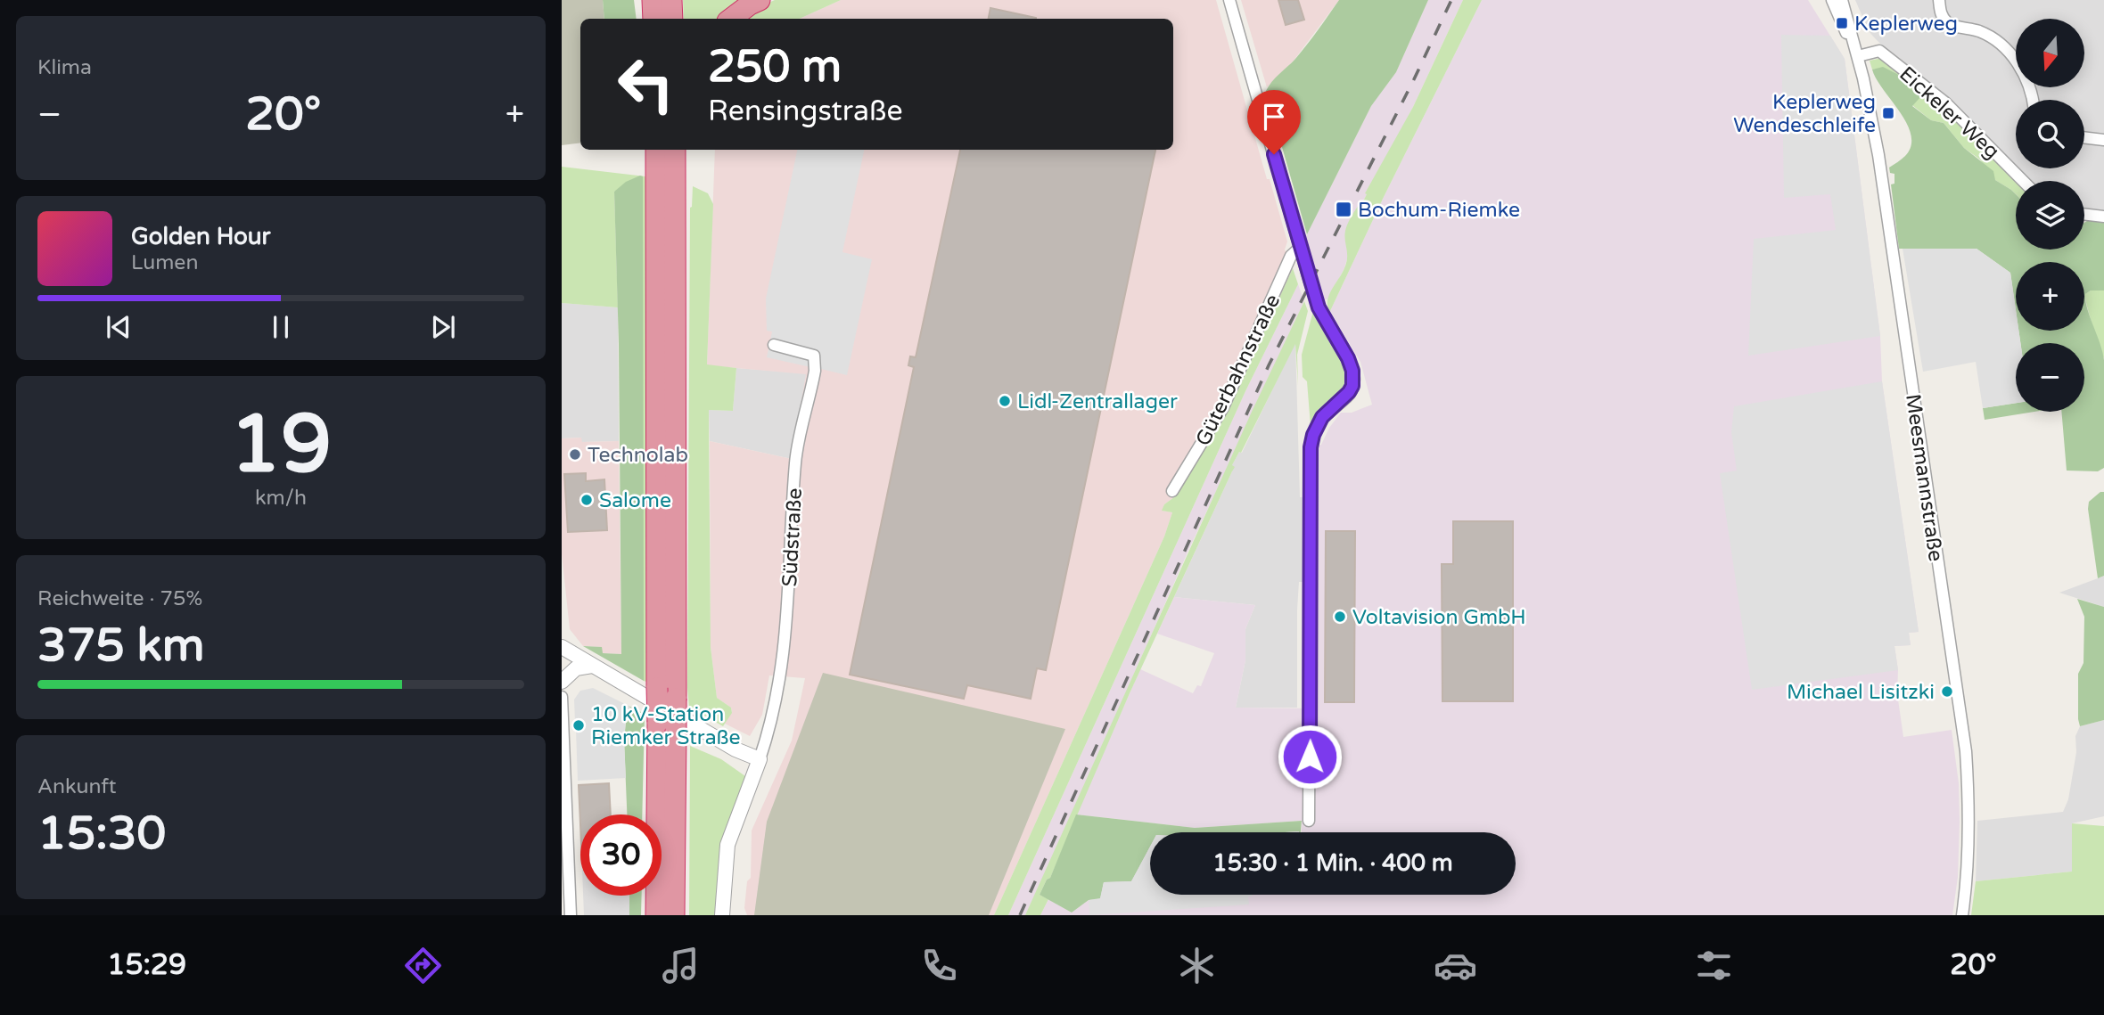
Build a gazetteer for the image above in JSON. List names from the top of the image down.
{
  "streets": {
    "street": [
      "Eickeler Weg",
      "Güterbahnstraße",
      "Meesmannstraße",
      "Südstraße"
    ]
  },
  "crossings": [
    ["Eickeler Weg", "Meesmannstraße"]
  ],
  "places": {
    "transit": ["Keplerweg", "Keplerweg Wendeschleife", "Bochum-Riemke"],
    "other": [
      "Lidl-Zentrallager",
      "Technolab",
      "Salome",
      "Voltavision GmbH",
      "Michael Lisitzki",
      "10 kV-Station Riemker Straße"
    ]
  },
  "north": "bottom",
  "page": {
    "tile": [
      "Klima",
      ["19", "km/h"],
      ["Reichweite · 75%", "375 km"],
      ["Ankunft", "15:30"]
    ],
    "map_buttons": ["+", "−"],
    "turn": ["250 m", "Rensingstraße"],
    "heat": ["−", "20°", "+"],
    "song": ["Golden Hour", "Lumen"],
    "limit": "30",
    "trip": "15:30 · 1 Min. · 400 m",
    "tabs": ["15:29", "20°"]
  }
}
